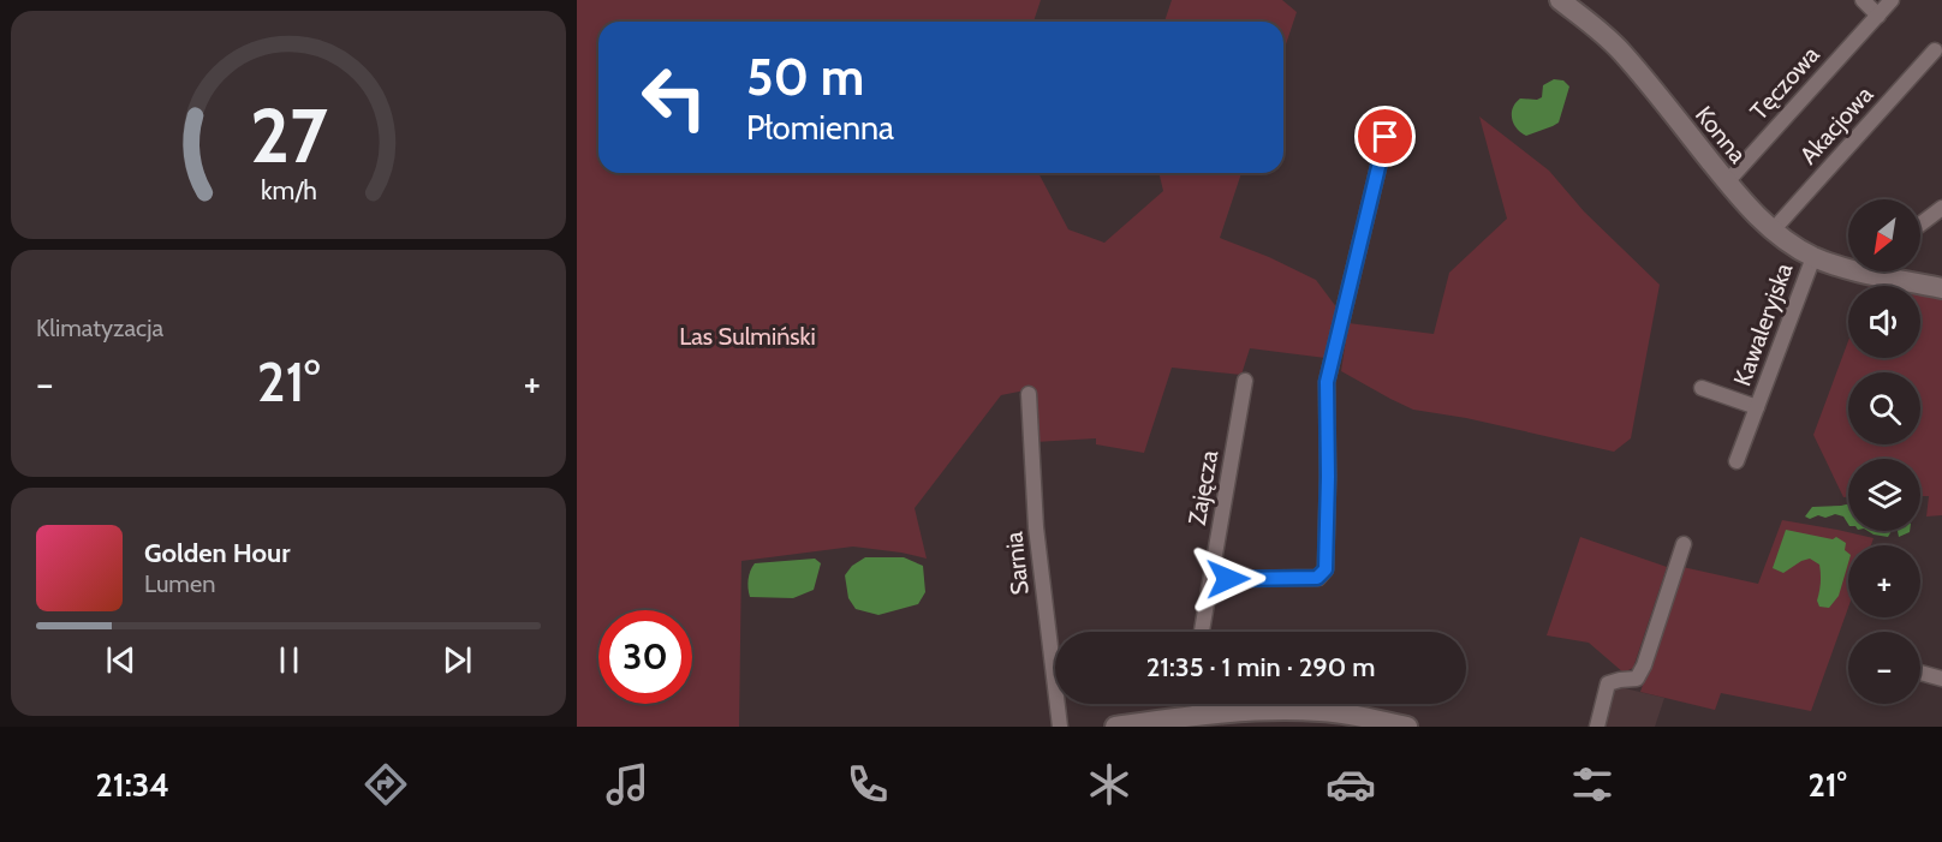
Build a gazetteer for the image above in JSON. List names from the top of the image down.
{
  "streets": {
    "street": [
      "Tęczowa",
      "Akacjowa",
      "Konna",
      "Kawaleryjska",
      "Zajęcza",
      "Sarnia"
    ]
  },
  "crossings": [
    ["Tęczowa", "Konna"],
    ["Akacjowa", "Konna"],
    ["Konna", "Kawaleryjska"]
  ],
  "parks": ["Las Sulmiński"],
  "north": "bottom left",
  "page": {
    "turn": ["50 m", "Płomienna"],
    "map_buttons": ["+", "−"],
    "tile": "Klimatyzacja",
    "heat": ["−", "21°", "+"],
    "song": ["Golden Hour", "Lumen"],
    "limit": "30",
    "trip": "21:35 · 1 min · 290 m",
    "tabs": ["21:34", "21°"],
    "gauge": ["27", "km/h"]
  }
}
